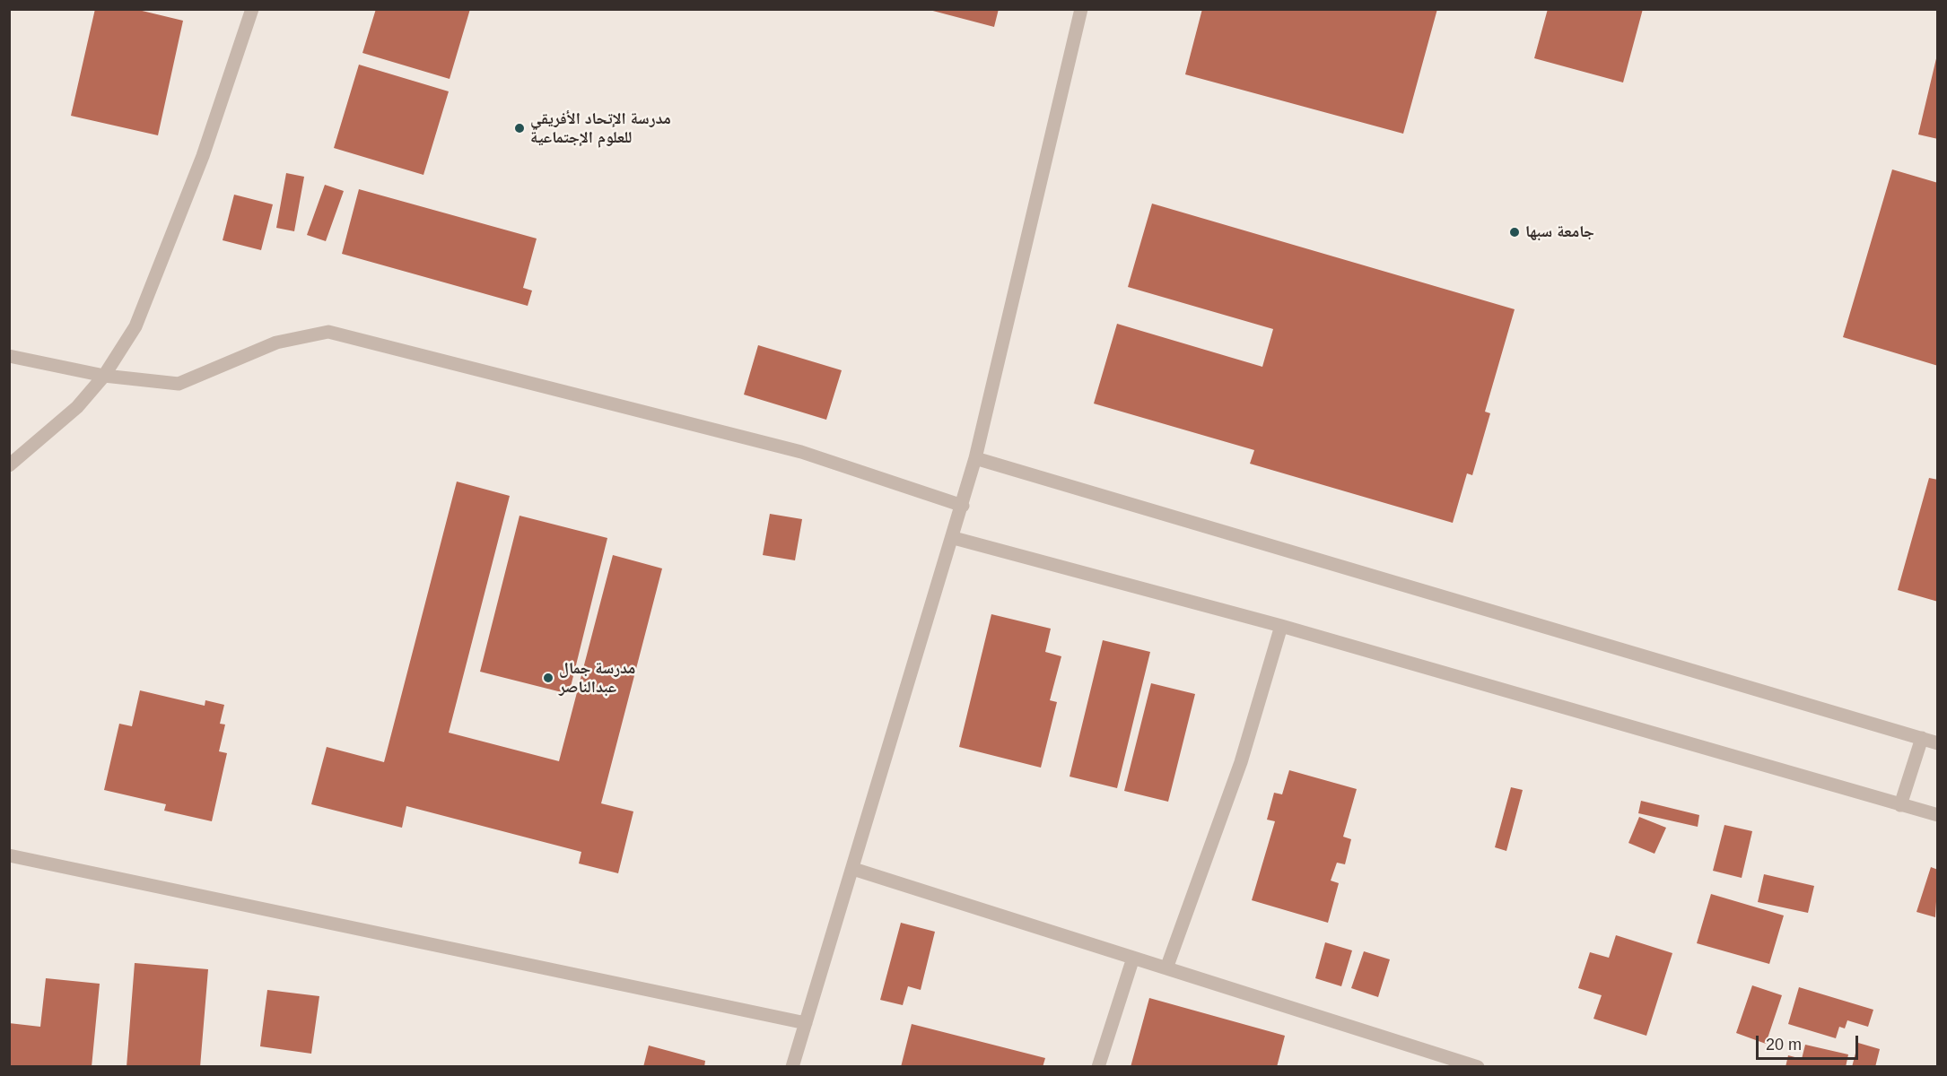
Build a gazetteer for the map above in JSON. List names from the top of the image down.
{
  "places": ["مدرسة الإتحاد الأفريقي للعلوم الإجتماعية", "جامعة سبها", "مدرسة جمال عبدالناصر"],
  "scale_bar": "20 m"
}
